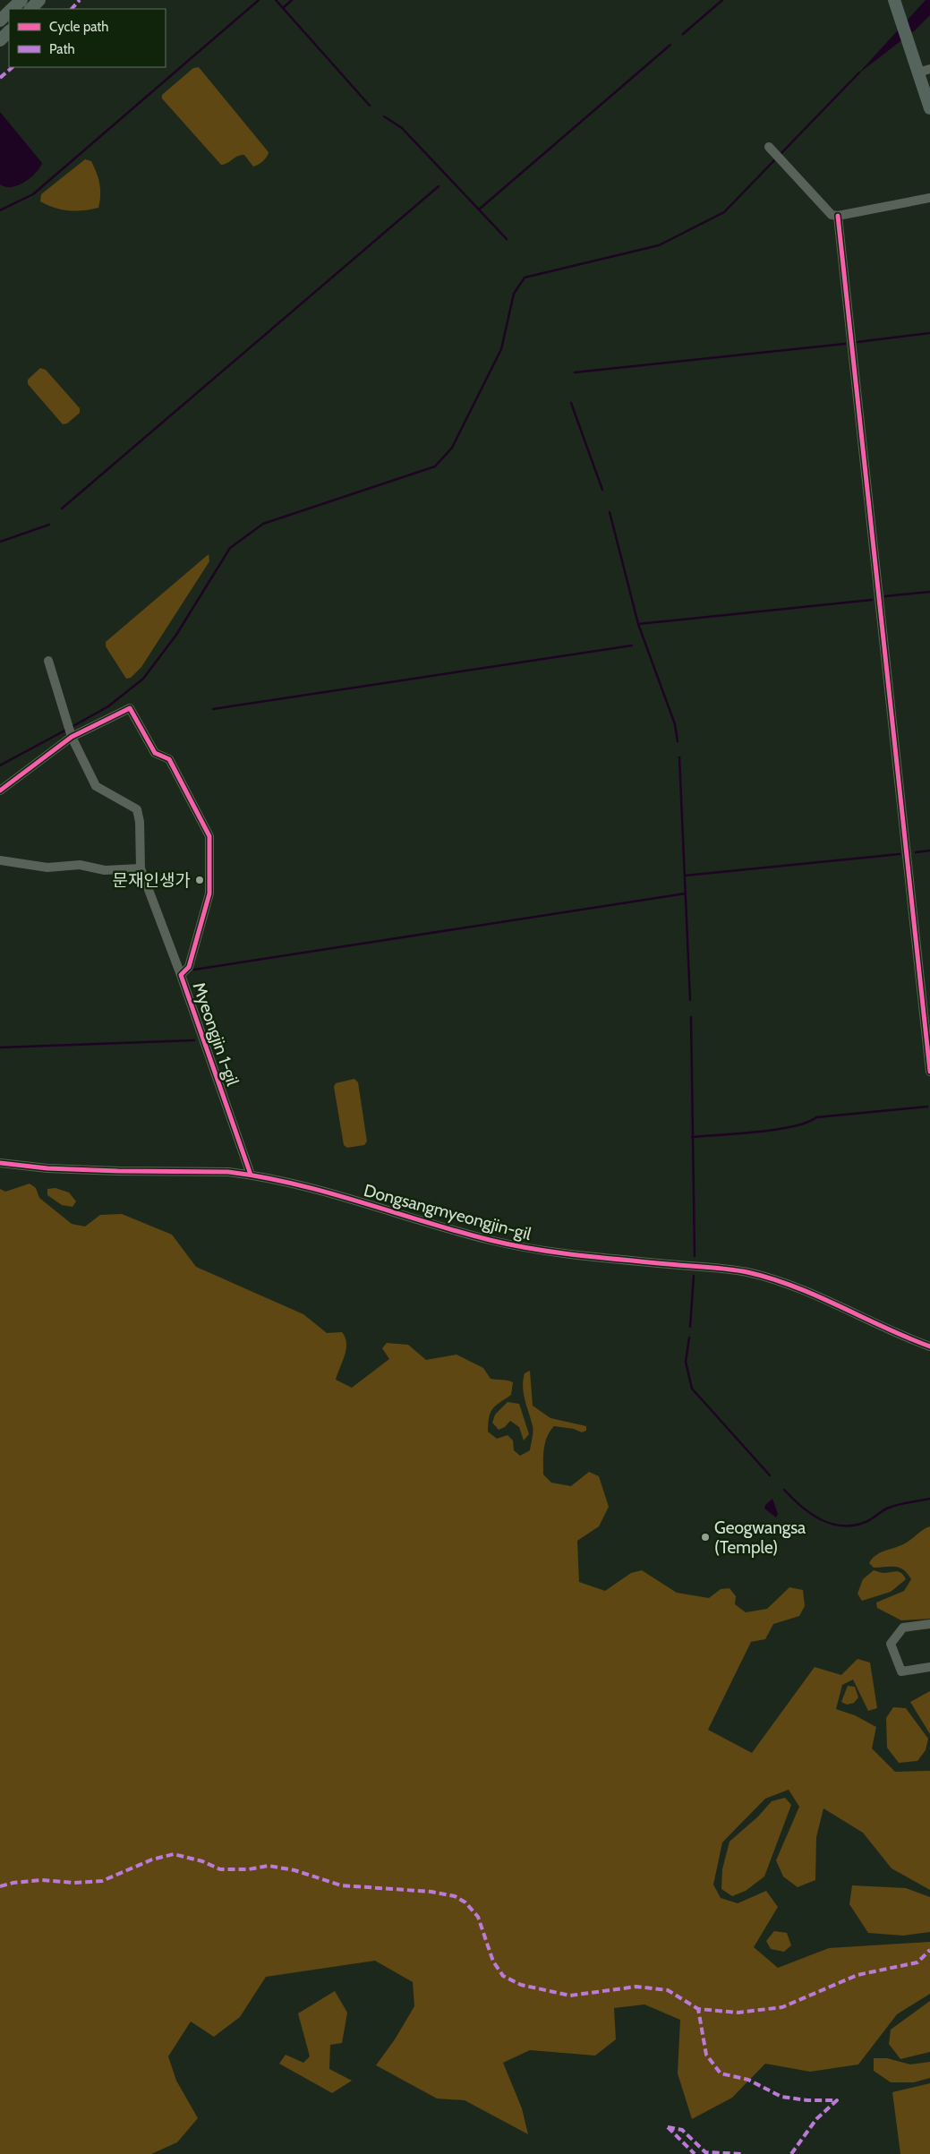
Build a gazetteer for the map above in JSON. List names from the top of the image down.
{
  "streets": {
    "street": ["Myeongjin 1-gil", "Dongsangmyeongjin-gil"]
  },
  "crossings": [
    ["Myeongjin 1-gil", "Dongsangmyeongjin-gil"]
  ],
  "places": ["문재인생가", "Geogwangsa (Temple)"],
  "legend": ["Cycle path", "Path"]
}
